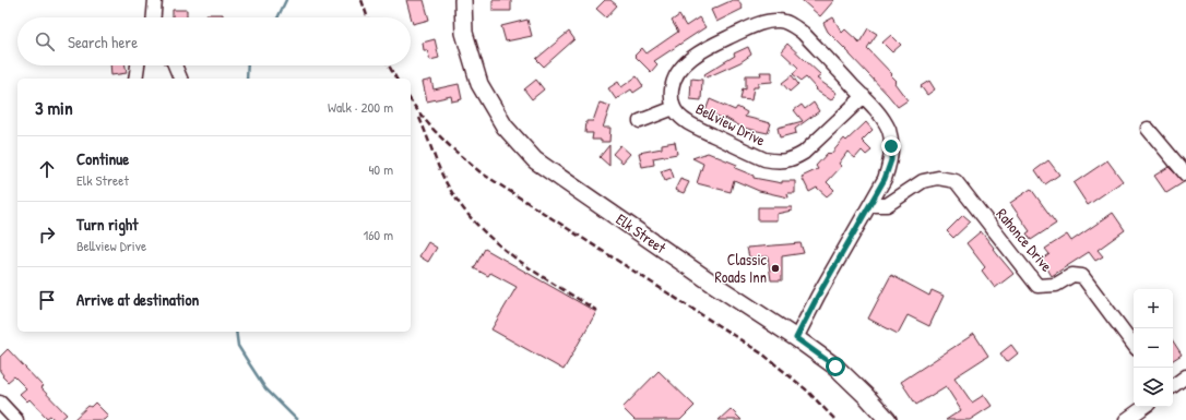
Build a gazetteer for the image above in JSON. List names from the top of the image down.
{
  "streets": {
    "main road": ["Elk Street"],
    "street": ["Bellview Drive", "Rahonce Drive"]
  },
  "crossings": [
    ["Bellview Drive", "Elk Street"],
    ["Bellview Drive", "Rahonce Drive"]
  ],
  "places": ["Classic Roads Inn"],
  "page": {
    "search": "Search here",
    "heading": ["3 min", "Walk · 200 m"],
    "list": [
      ["Continue", "Elk Street", "40 m"],
      ["Turn right", "Bellview Drive", "160 m"],
      "Arrive at destination"
    ],
    "map_buttons": ["+", "−"]
  }
}
